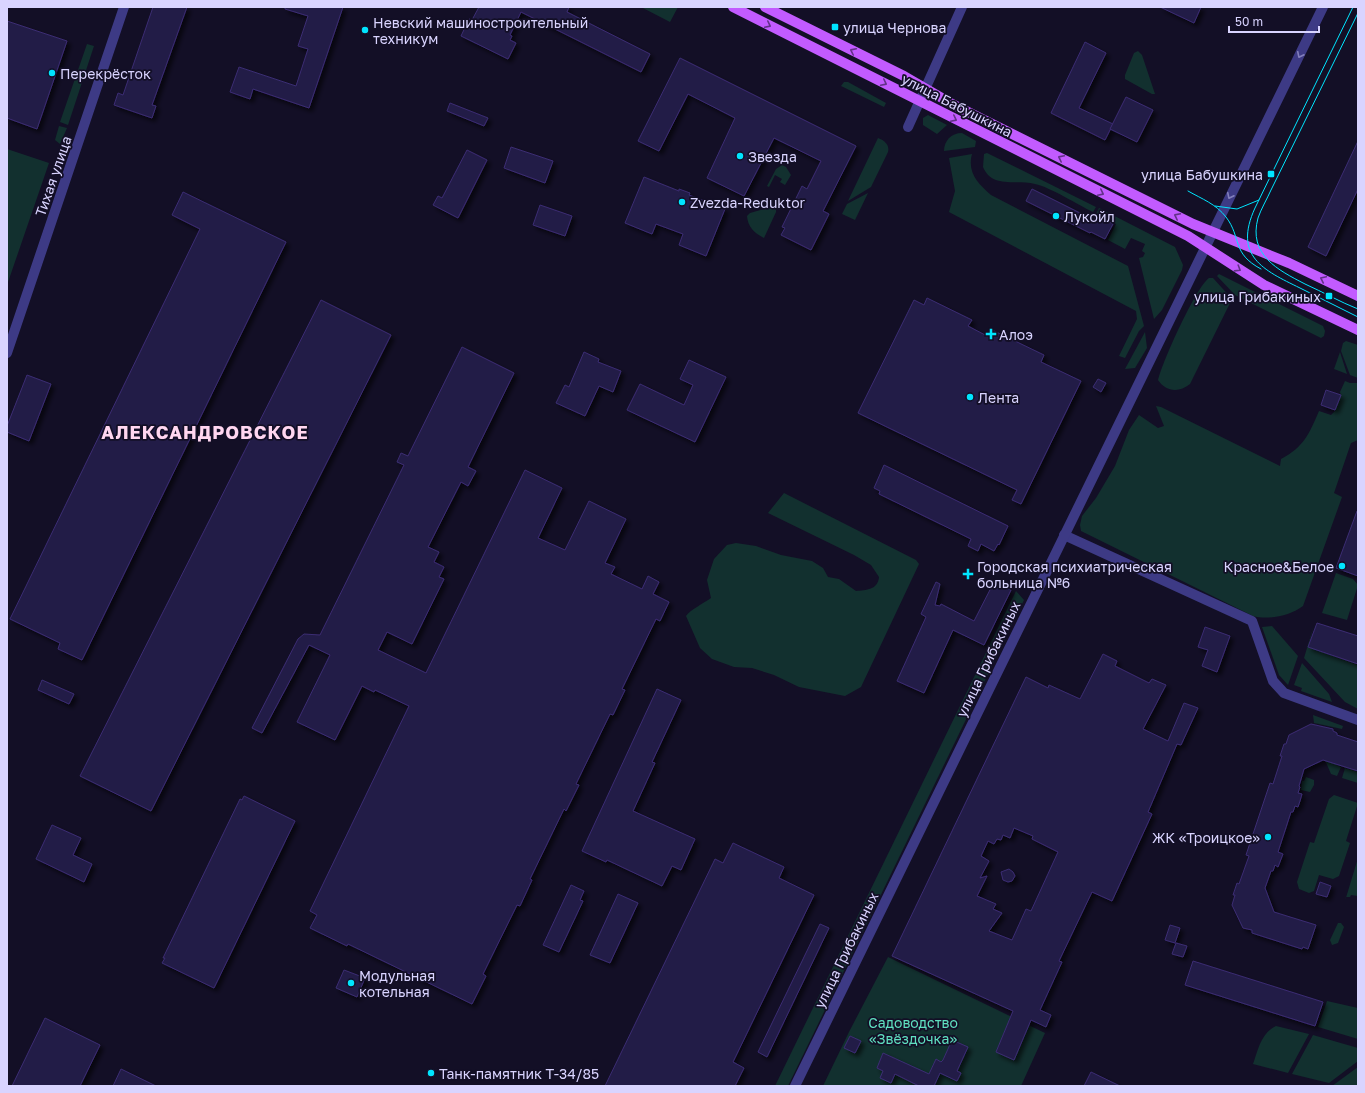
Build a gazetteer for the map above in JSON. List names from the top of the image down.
{
  "streets": {
    "main road": ["улица Бабушкина"],
    "street": ["Тихая улица", "улица Грибакиных"]
  },
  "crossings": [
    ["улица Бабушкина", "улица Грибакиных"]
  ],
  "districts": ["АЛЕКСАНДРОВСКОЕ"],
  "parks": ["Садоводство «Звёздочка»"],
  "places": {
    "transit": ["улица Чернова", "улица Бабушкина", "улица Грибакиных"],
    "other": [
      "Невский машиностроительный техникум",
      "Перекрёсток",
      "Звезда",
      "Zvezda-Reduktor",
      "Лукойл",
      "Лента",
      "Красное&Белое",
      "ЖК «Троицкое»",
      "Модульная котельная",
      "Танк-памятник Т-34/85"
    ],
    "health": ["Алоэ", "Городская психиатрическая больница №6"]
  },
  "scale_bar": "50 m"
}
